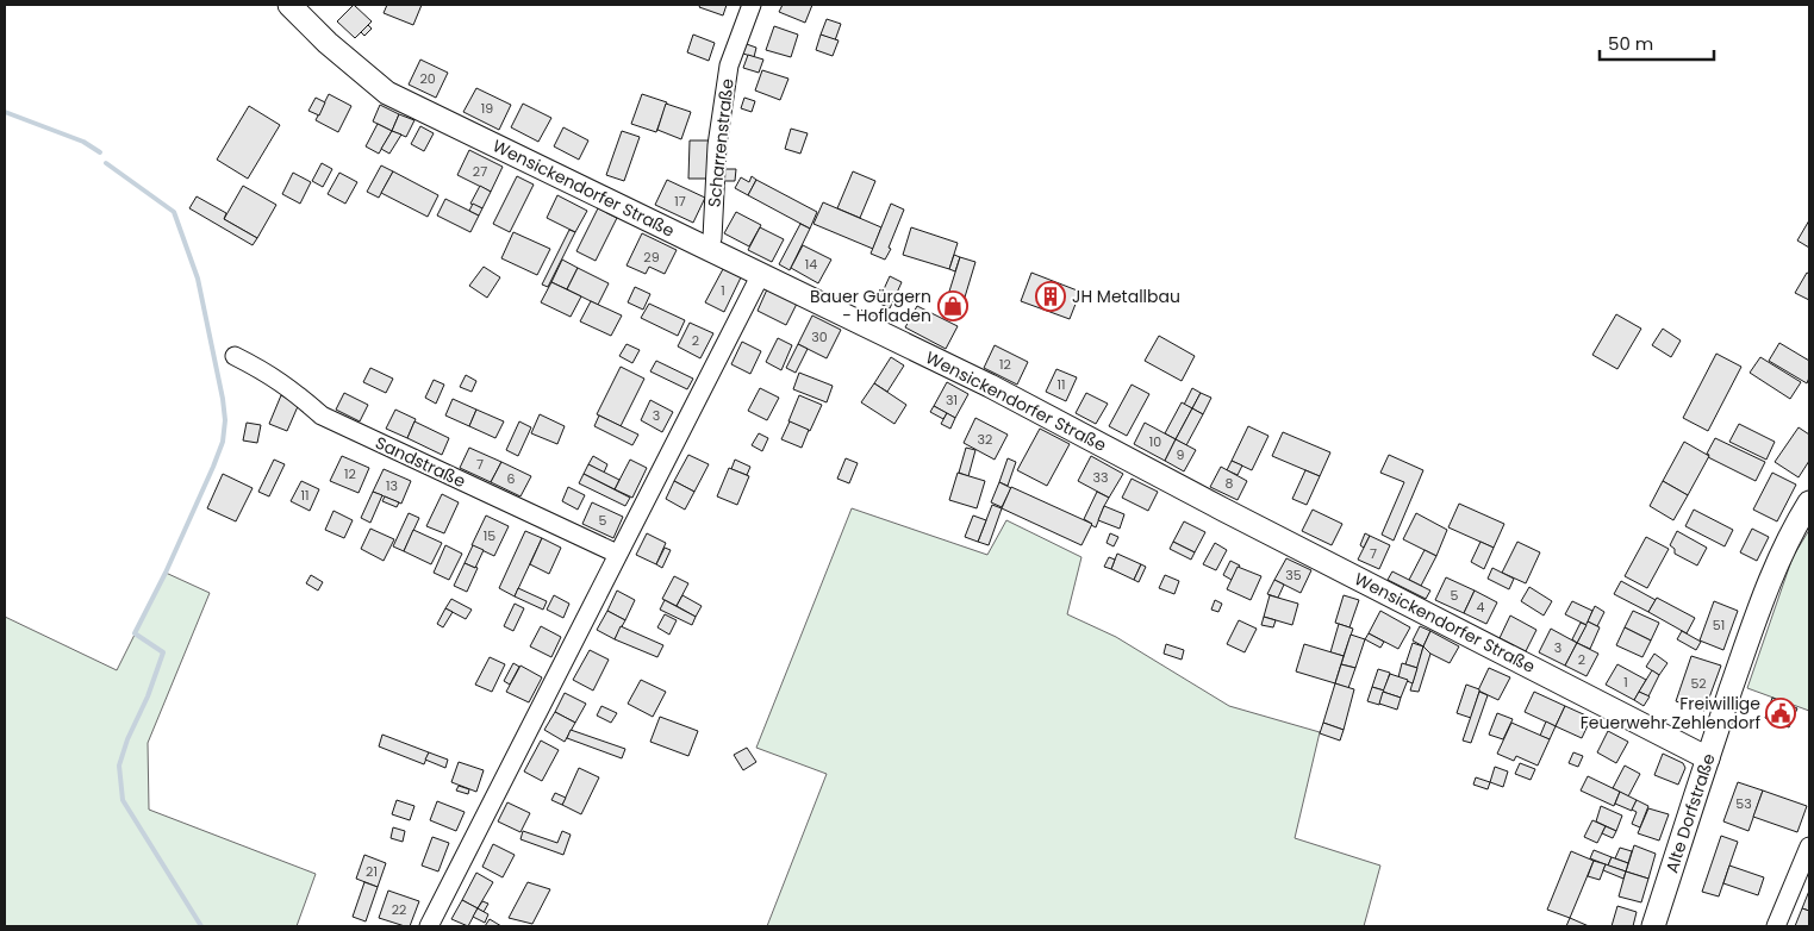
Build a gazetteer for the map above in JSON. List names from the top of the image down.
{
  "streets": {
    "main road": ["Wensickendorfer Straße", "Alte Dorfstraße"],
    "street": ["Scharrenstraße", "Sandstraße"]
  },
  "crossings": [
    ["Scharrenstraße", "Wensickendorfer Straße"],
    ["Wensickendorfer Straße", "Alte Dorfstraße"]
  ],
  "places": {
    "building": ["JH Metallbau"],
    "shop": ["Bauer Gürgern - Hofladen"],
    "public building": ["Freiwillige Feuerwehr Zehlendorf"]
  },
  "house_numbers": [
    "20",
    "19",
    "27",
    "17",
    "29",
    "14",
    "1",
    "30",
    "2",
    "12",
    "11",
    "31",
    "3",
    "32",
    "10",
    "9",
    "7",
    "12",
    "33",
    "6",
    "8",
    "13",
    "11",
    "5",
    "15",
    "7",
    "35",
    "5",
    "4",
    "51",
    "3",
    "2",
    "1",
    "52",
    "53",
    "21",
    "22"
  ],
  "scale_bar": "50 m"
}
